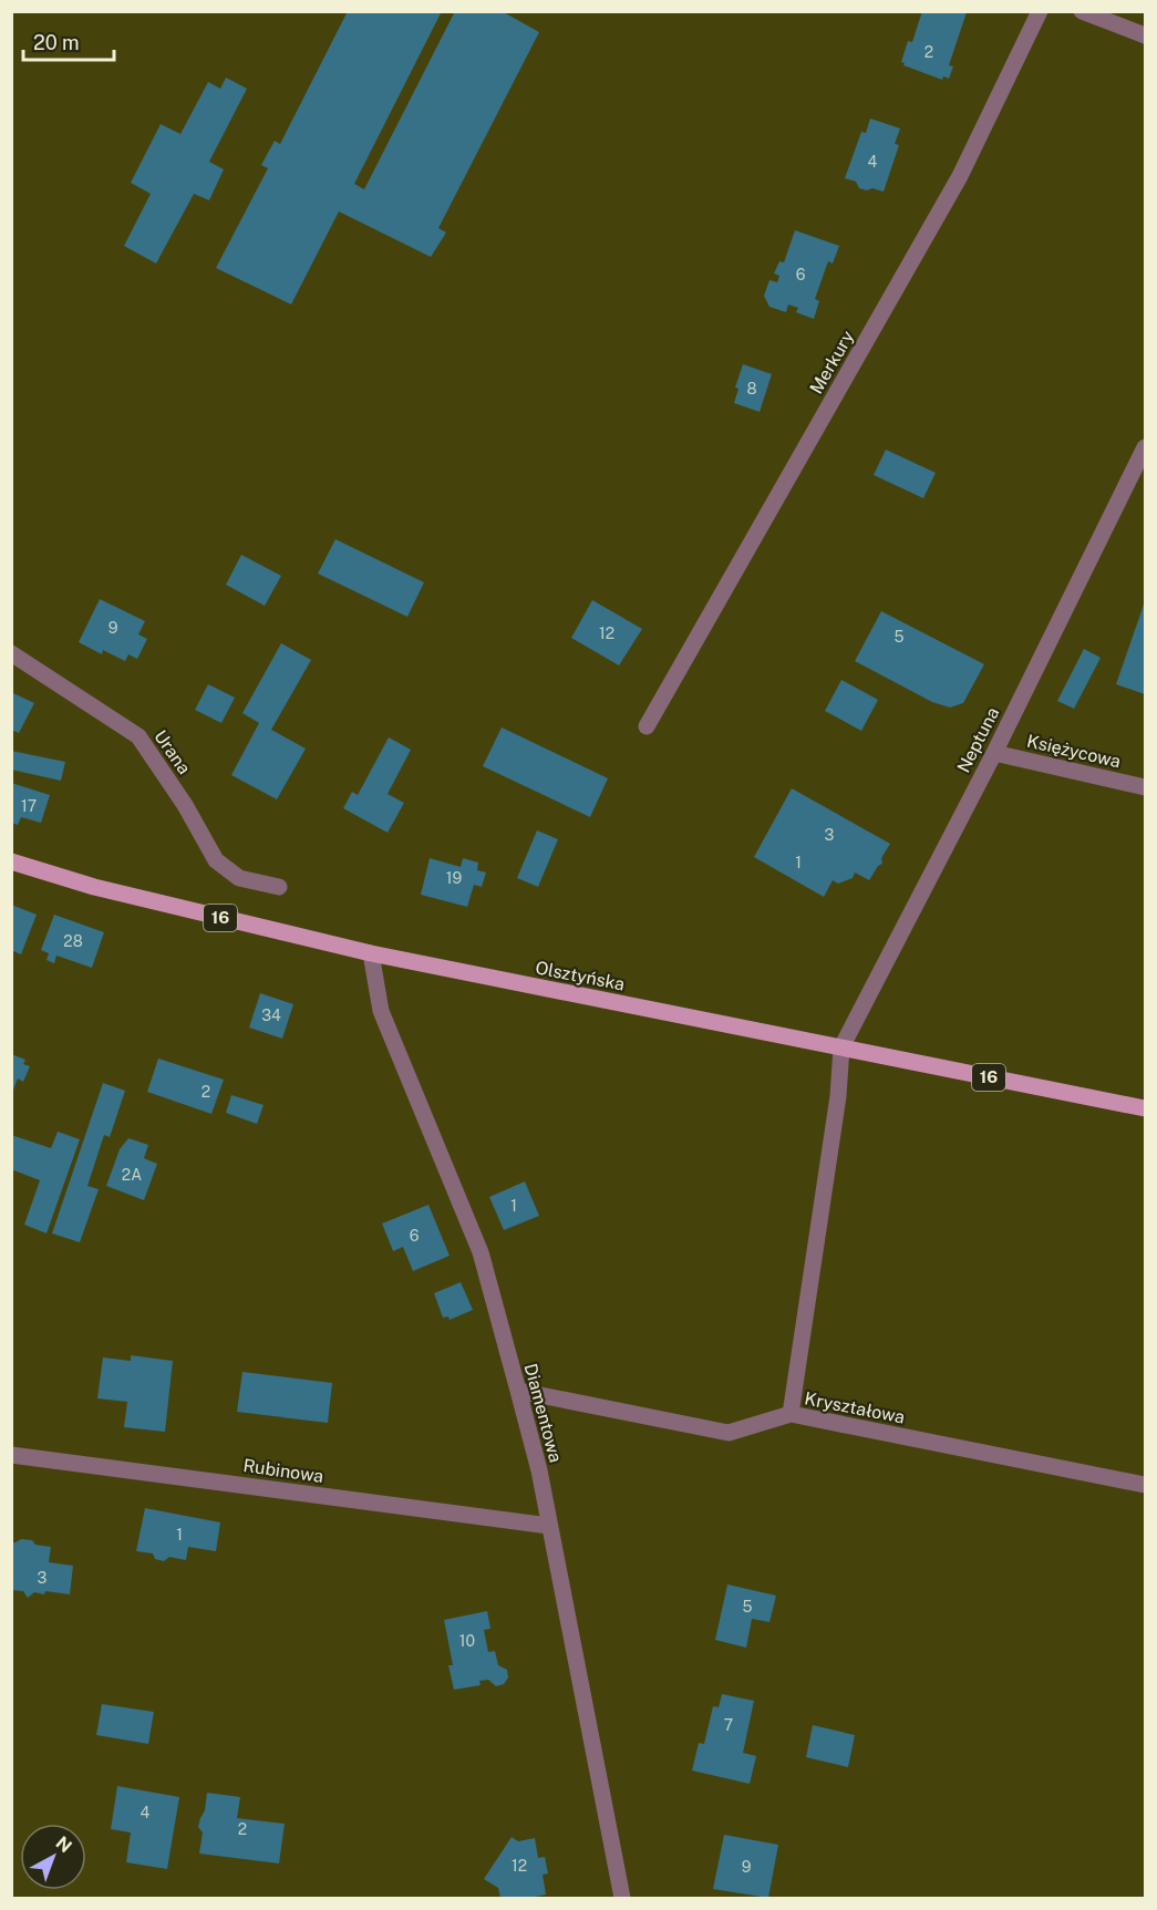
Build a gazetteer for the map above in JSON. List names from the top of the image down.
{
  "streets": {
    "main road": ["16", "Olsztyńska"],
    "street": [
      "Merkury",
      "Neptuna",
      "Księżycowa",
      "Urana",
      "Kryształowa",
      "Diamentowa",
      "Rubinowa"
    ]
  },
  "crossings": [
    ["Neptuna", "Księżycowa"],
    ["Neptuna", "Olsztyńska"],
    ["Olsztyńska", "Diamentowa"],
    ["Kryształowa", "Diamentowa"],
    ["Diamentowa", "Rubinowa"]
  ],
  "house_numbers": [
    "2",
    "4",
    "6",
    "8",
    "9",
    "12",
    "5",
    "17",
    "3",
    "1",
    "19",
    "28",
    "34",
    "2",
    "2A",
    "1",
    "6",
    "1",
    "3",
    "5",
    "10",
    "7",
    "4",
    "2",
    "12",
    "9"
  ],
  "scale_bar": "20 m",
  "north": "top right"
}
